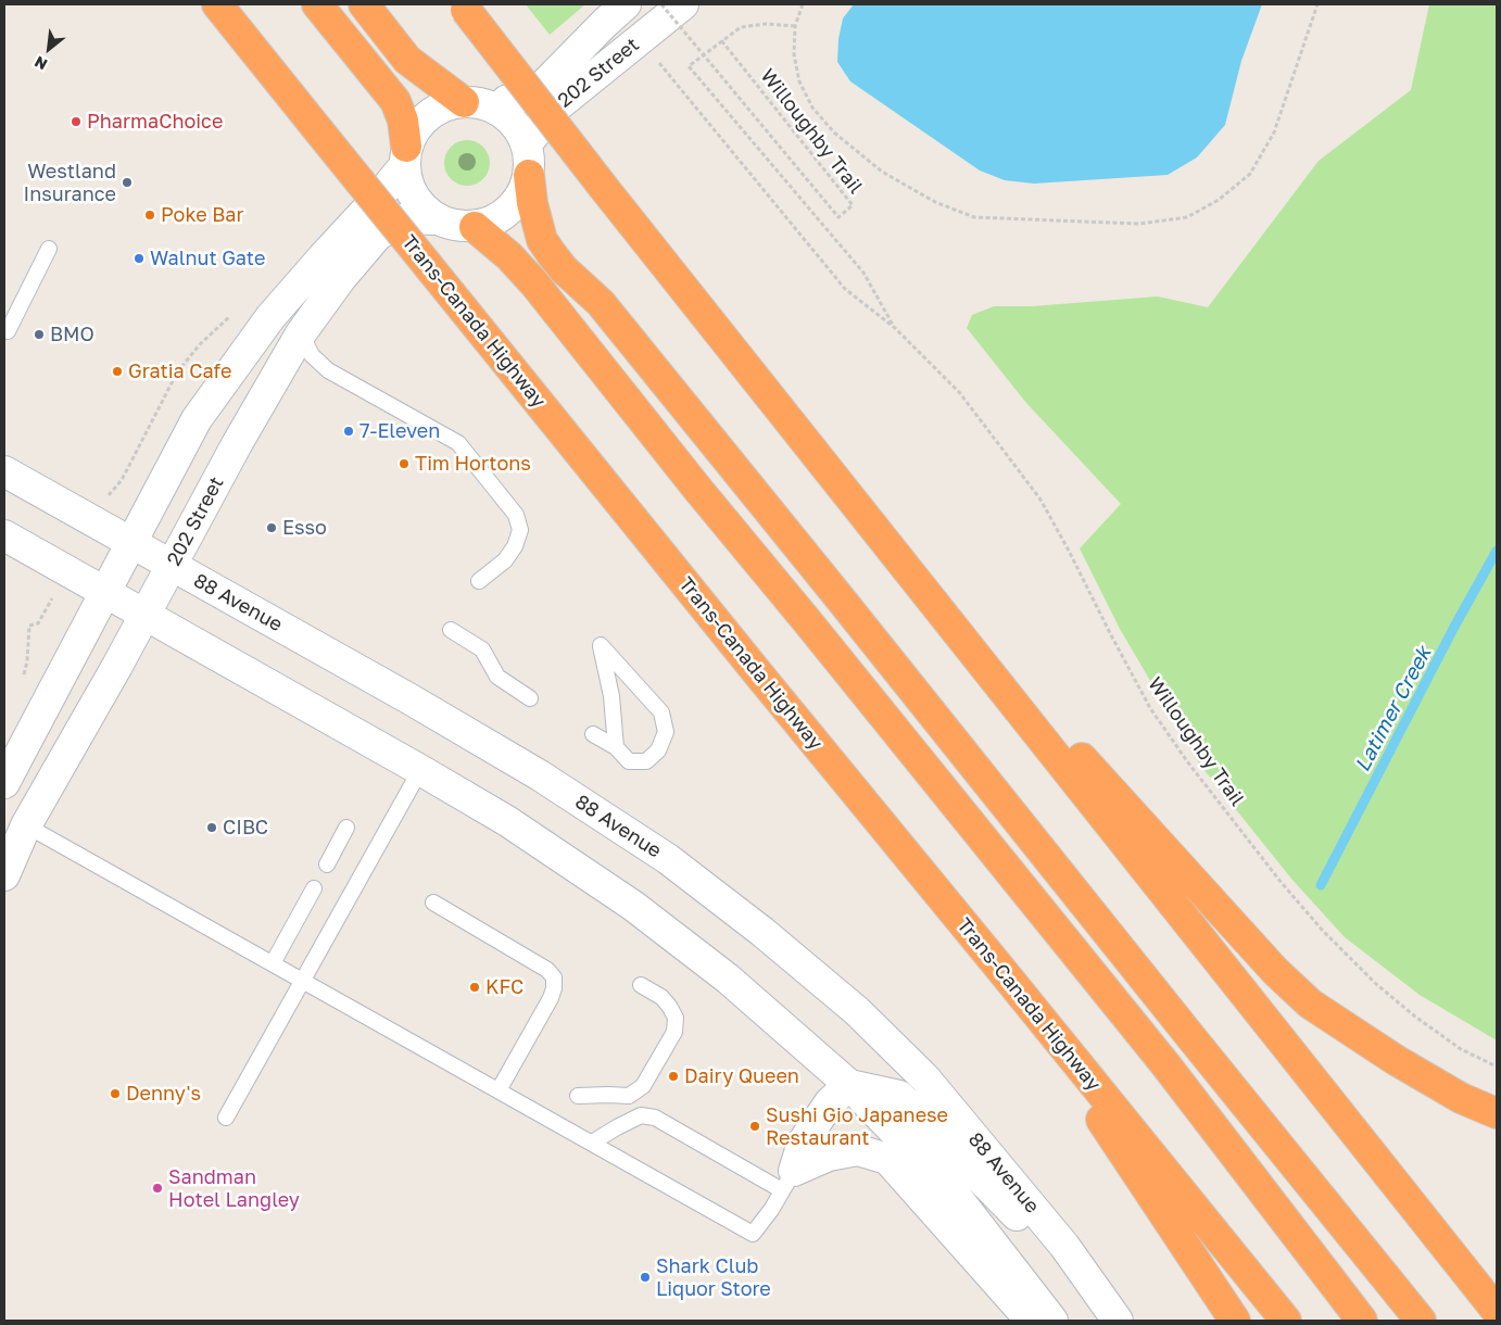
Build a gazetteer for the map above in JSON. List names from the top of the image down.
{
  "streets": {
    "highway": ["Trans-Canada Highway"],
    "main road": ["202 Street", "88 Avenue"],
    "path": ["Willoughby Trail"]
  },
  "crossings": [
    ["202 Street", "Willoughby Trail"],
    ["202 Street", "88 Avenue"]
  ],
  "water": ["Latimer Creek"],
  "places": [
    "PharmaChoice",
    "Westland Insurance",
    "Poke Bar",
    "Walnut Gate",
    "BMO",
    "Gratia Cafe",
    "7-Eleven",
    "Tim Hortons",
    "Esso",
    "CIBC",
    "KFC",
    "Dairy Queen",
    "Denny's",
    "Sushi Gio Japanese Restaurant",
    "Sandman Hotel Langley",
    "Shark Club Liquor Store"
  ],
  "north": "bottom left"
}
